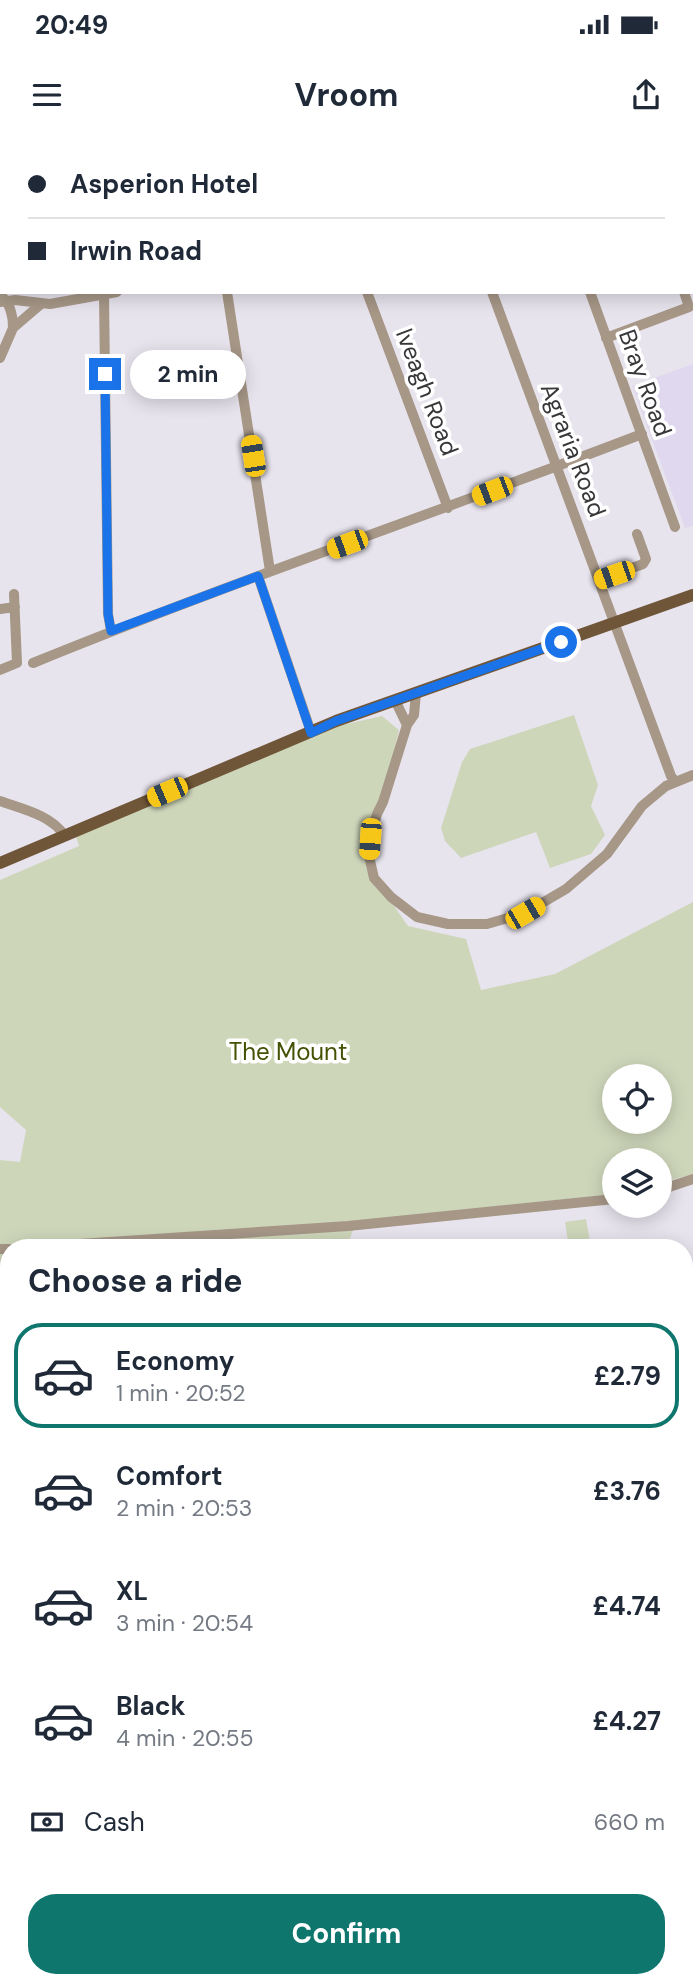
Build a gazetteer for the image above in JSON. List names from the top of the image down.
{
  "streets": {
    "street": ["Bray Road", "Iveagh Road", "Agraria Road"]
  },
  "parks": ["The Mount"],
  "page": {
    "status": "20:49",
    "header": "Vroom",
    "banner": ["Asperion Hotel", "Irwin Road"],
    "bubble": "2 min",
    "heading": "Choose a ride",
    "list": [
      {
        "name": "Economy",
        "note": "1 min · 20:52",
        "value": "£2.79"
      },
      {
        "name": "Comfort",
        "note": "2 min · 20:53",
        "value": "£3.76"
      },
      {
        "name": "XL",
        "note": "3 min · 20:54",
        "value": "£4.74"
      },
      {
        "name": "Black",
        "note": "4 min · 20:55",
        "value": "£4.27"
      }
    ],
    "pay": ["Cash", "660 m"],
    "buttons": "Confirm"
  }
}
